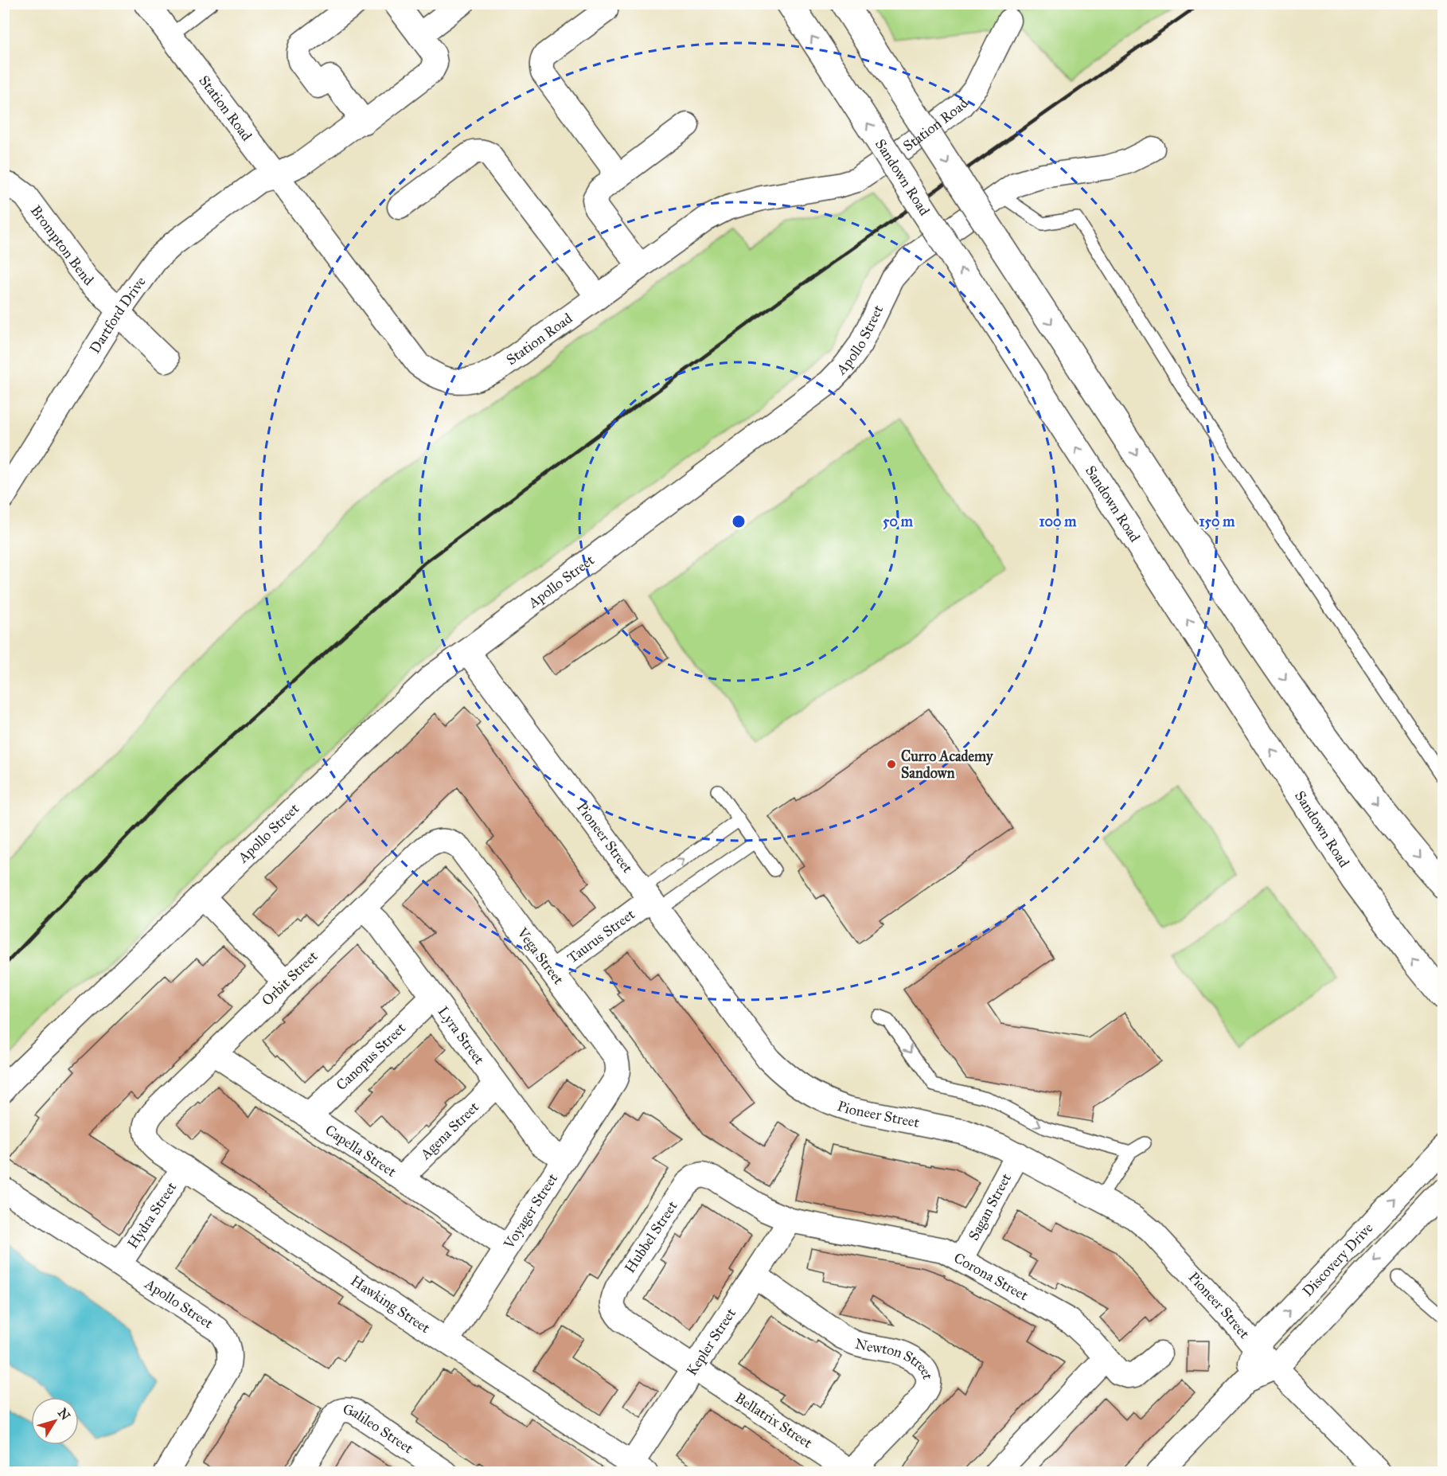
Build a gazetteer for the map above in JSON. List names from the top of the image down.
{
  "streets": {
    "main road": ["Sandown Road"],
    "street": [
      "Station Road",
      "Brompton Bend",
      "Dartford Drive",
      "Apollo Street",
      "Pioneer Street",
      "Taurus Street",
      "Vega Street",
      "Orbit Street",
      "Lyra Street",
      "Canopus Street",
      "Agena Street",
      "Capella Street",
      "Sagan Street",
      "Voyager Street",
      "Hydra Street",
      "Hubbel Street",
      "Discovery Drive",
      "Corona Street",
      "Hawking Street",
      "Kepler Street",
      "Newton Street",
      "Bellatrix Street",
      "Galileo Street"
    ]
  },
  "crossings": [
    ["Station Road", "Dartford Drive"],
    ["Brompton Bend", "Dartford Drive"],
    ["Apollo Street", "Pioneer Street"],
    ["Apollo Street", "Hydra Street"],
    ["Pioneer Street", "Taurus Street"],
    ["Pioneer Street", "Sagan Street"],
    ["Pioneer Street", "Discovery Drive"],
    ["Taurus Street", "Vega Street"],
    ["Vega Street", "Orbit Street"],
    ["Vega Street", "Voyager Street"],
    ["Orbit Street", "Lyra Street"],
    ["Orbit Street", "Capella Street"],
    ["Orbit Street", "Hawking Street"],
    ["Lyra Street", "Canopus Street"],
    ["Lyra Street", "Agena Street"],
    ["Lyra Street", "Voyager Street"],
    ["Canopus Street", "Capella Street"],
    ["Agena Street", "Capella Street"],
    ["Capella Street", "Voyager Street"],
    ["Sagan Street", "Corona Street"],
    ["Voyager Street", "Hawking Street"],
    ["Hydra Street", "Hawking Street"],
    ["Hubbel Street", "Corona Street"],
    ["Hubbel Street", "Kepler Street"],
    ["Hubbel Street", "Bellatrix Street"],
    ["Corona Street", "Kepler Street"],
    ["Hawking Street", "Kepler Street"],
    ["Kepler Street", "Newton Street"],
    ["Kepler Street", "Bellatrix Street"],
    ["Newton Street", "Bellatrix Street"]
  ],
  "places": ["Curro Academy Sandown"],
  "north": "top right",
  "rings": ["50 m", "100 m", "150 m"]
}
